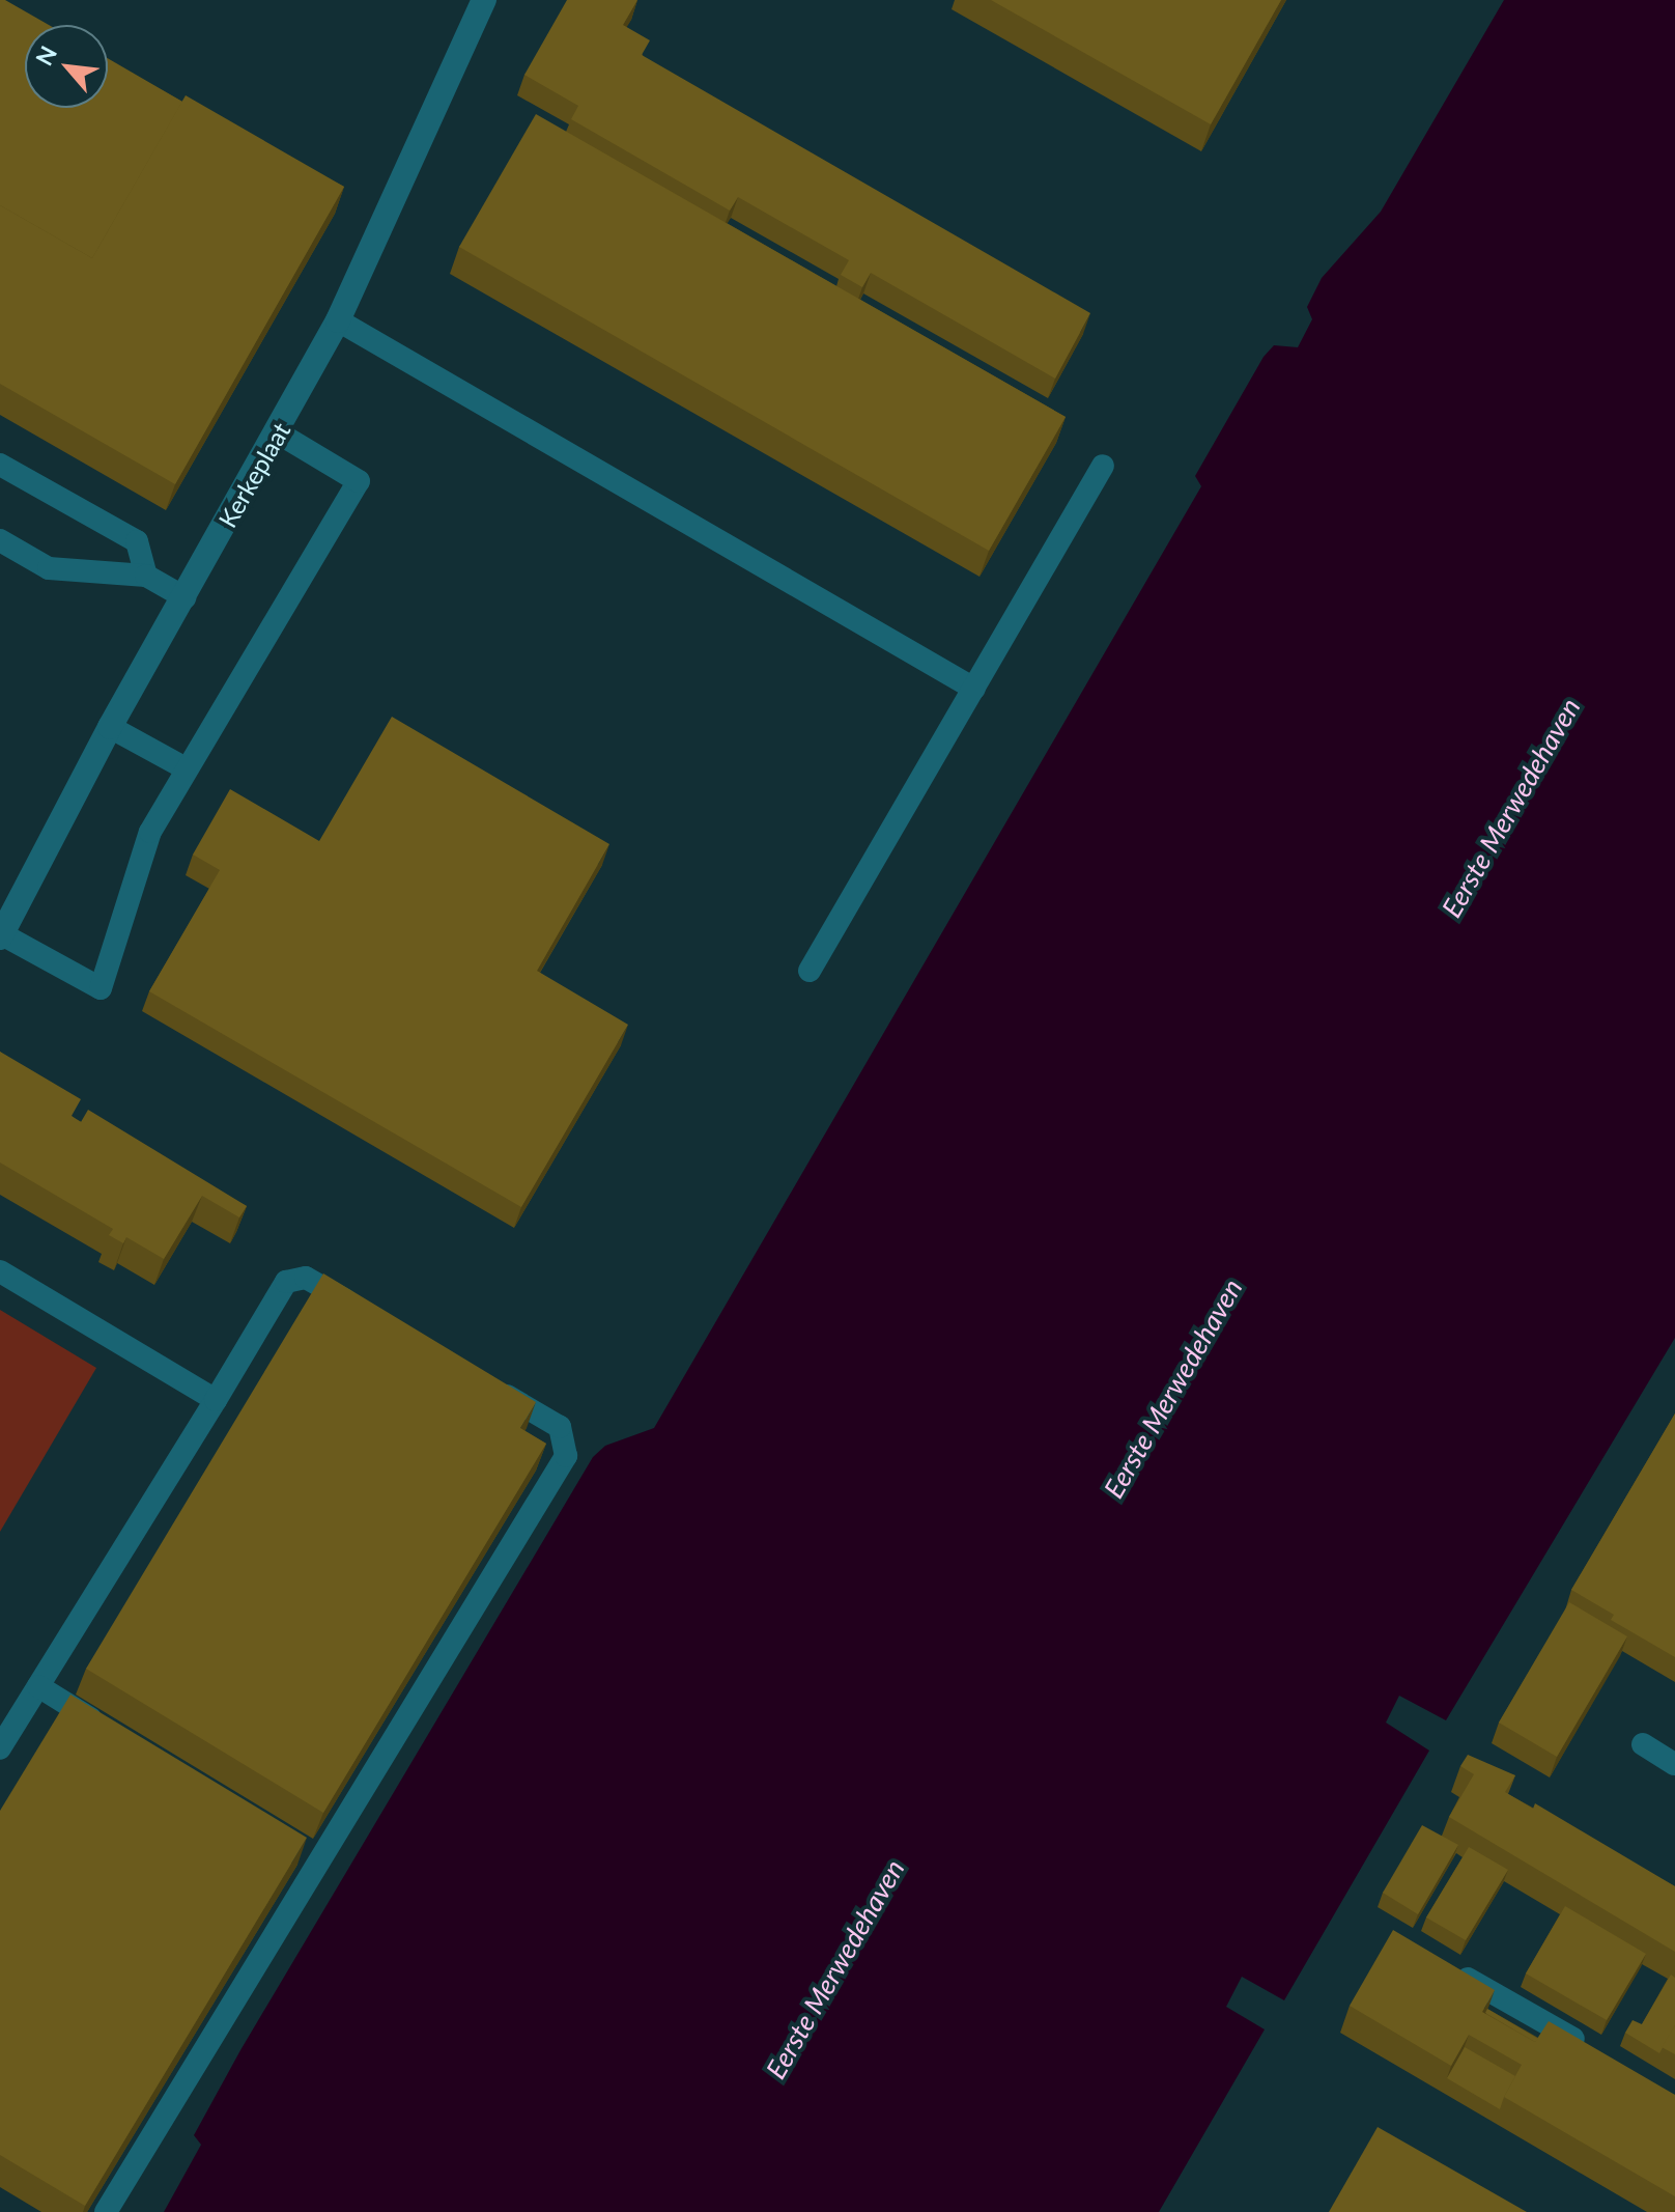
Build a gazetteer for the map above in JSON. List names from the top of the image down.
{
  "streets": {
    "street": ["Kerkeplaat"]
  },
  "water": ["Eerste Merwedehaven"],
  "north": "top left"
}
